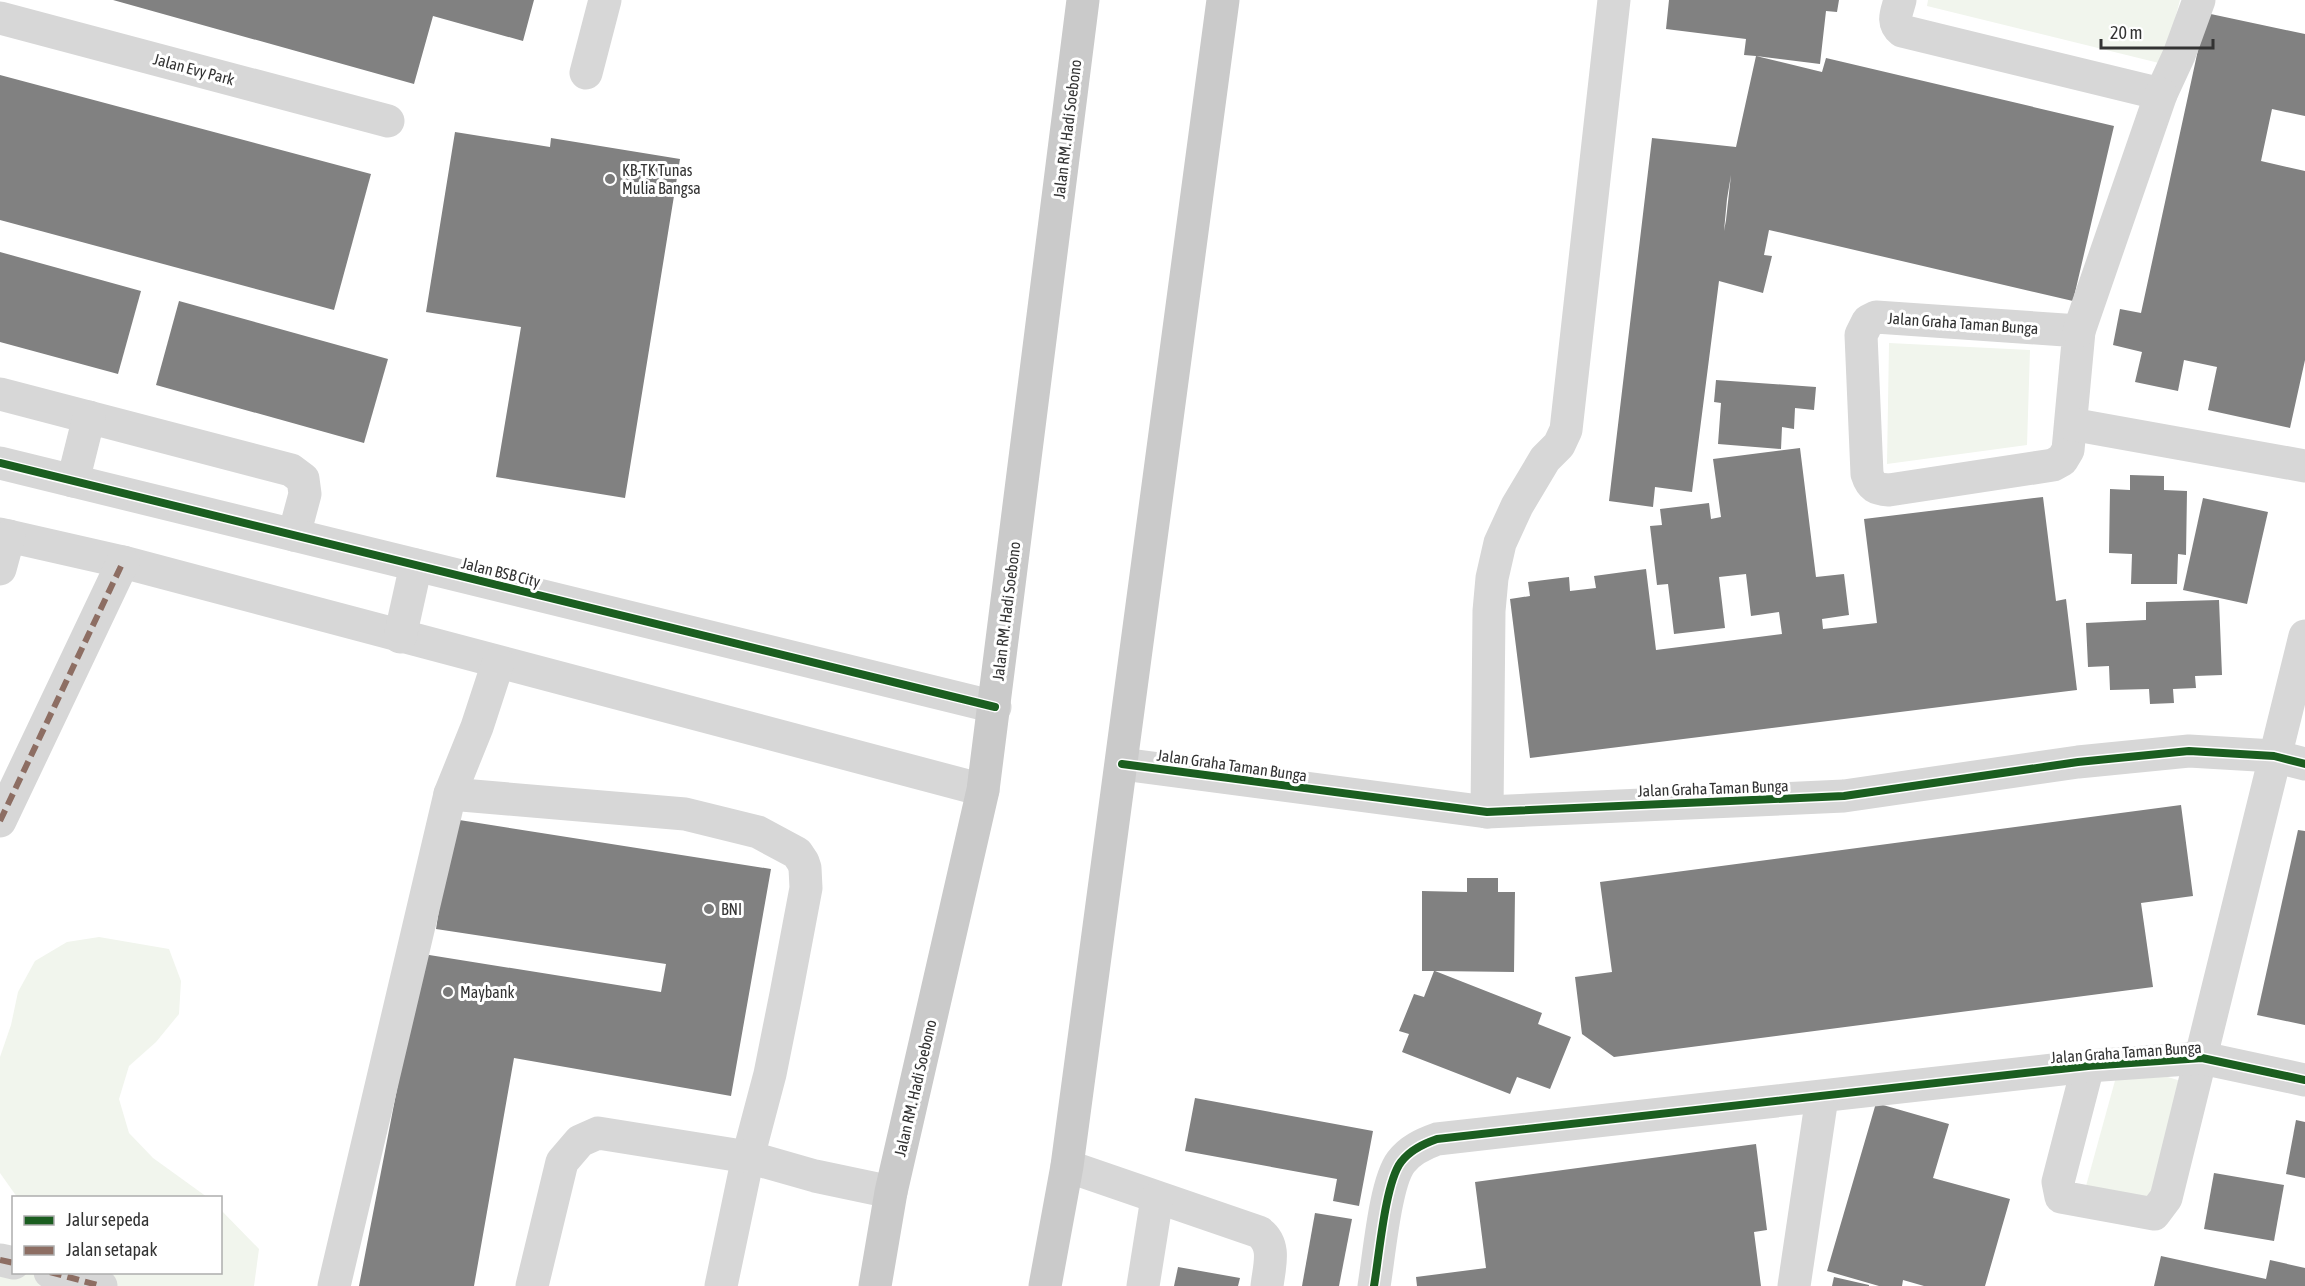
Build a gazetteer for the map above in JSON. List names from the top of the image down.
{
  "streets": {
    "main road": ["Jalan RM. Hadi Soebono"],
    "street": ["Jalan Evy Park", "Jalan Graha Taman Bunga", "Jalan BSB City"]
  },
  "crossings": [
    ["Jalan RM. Hadi Soebono", "Jalan BSB City"]
  ],
  "places": ["KB-TK Tunas Mulia Bangsa", "BNI", "Maybank"],
  "legend": ["Jalur sepeda", "Jalan setapak"],
  "scale_bar": "20 m"
}
